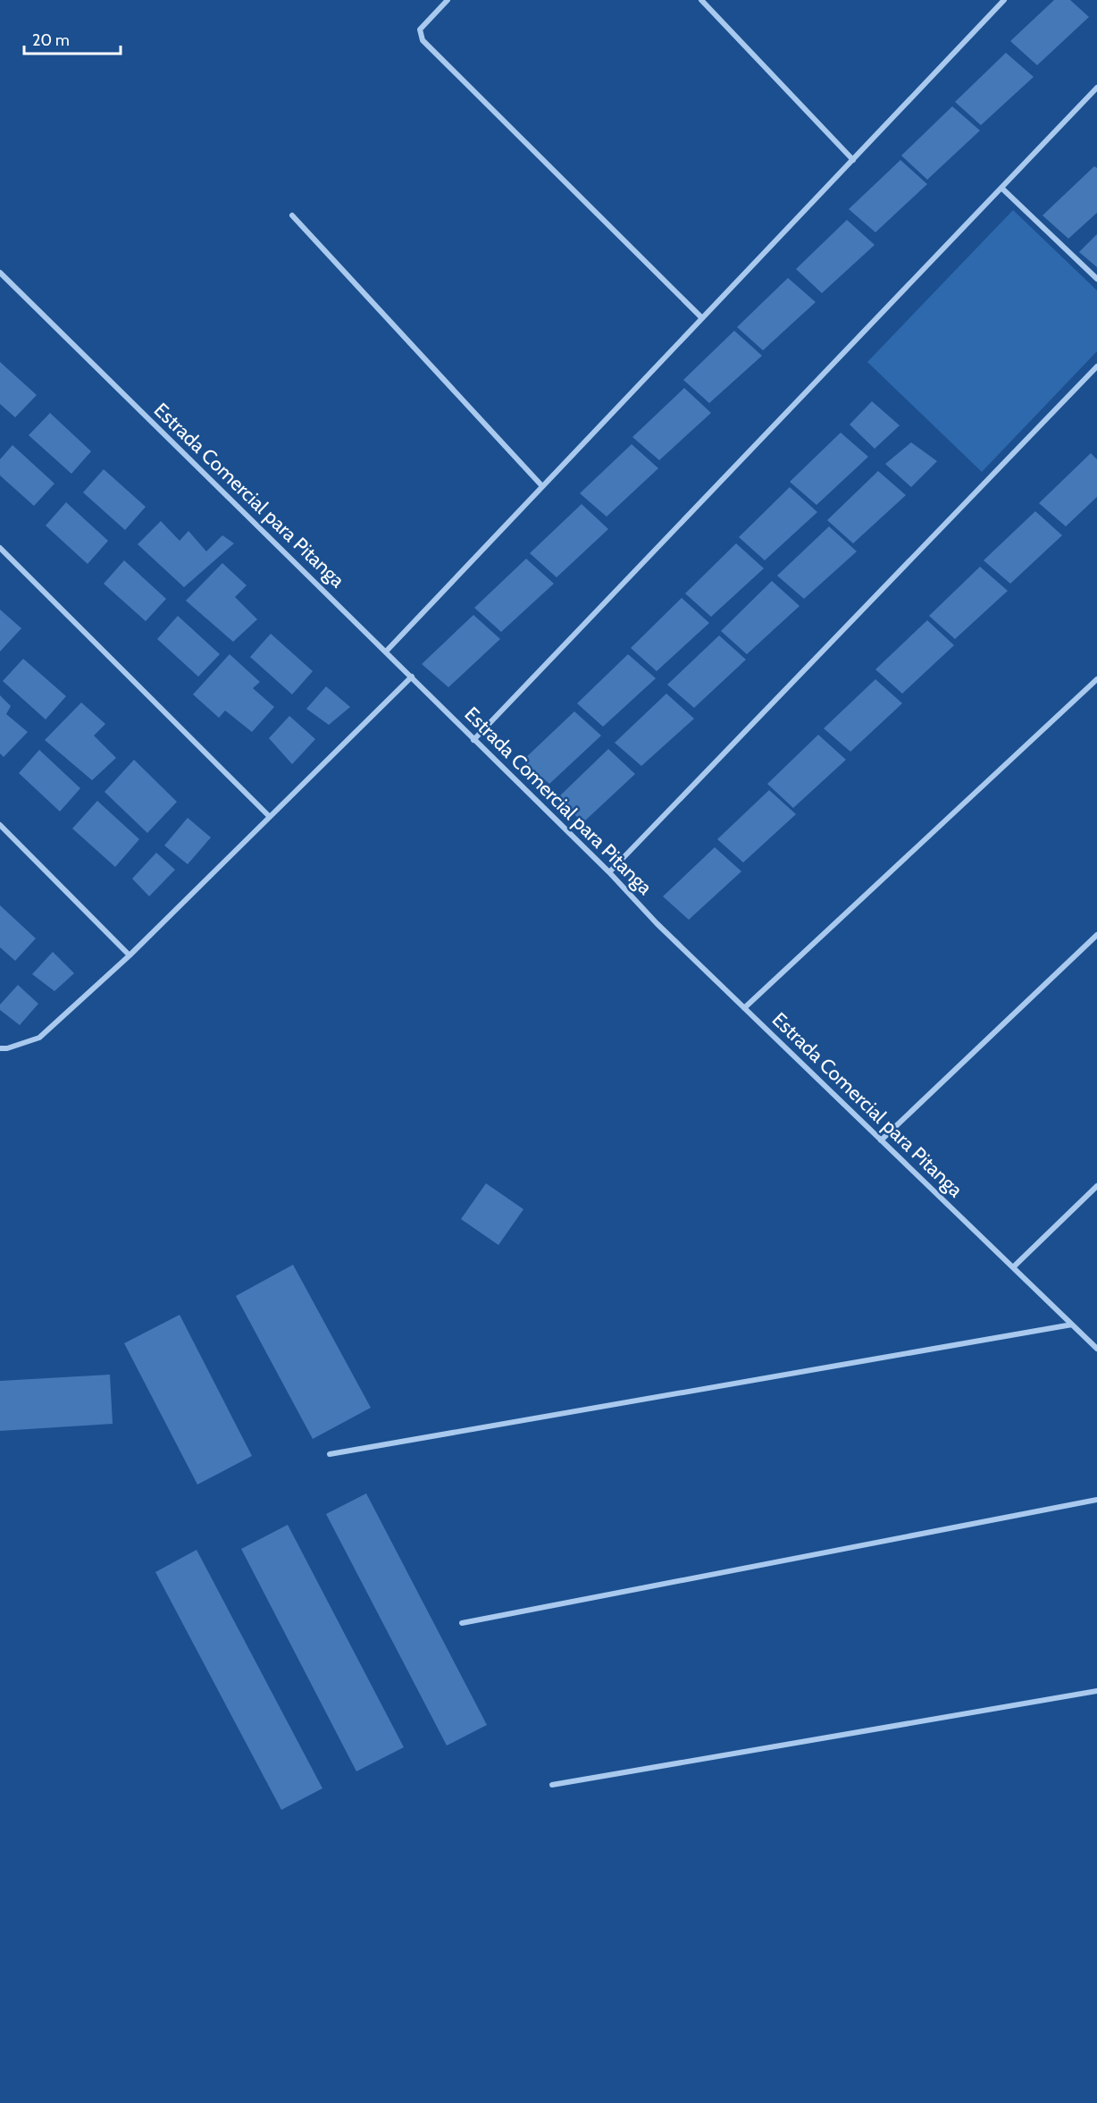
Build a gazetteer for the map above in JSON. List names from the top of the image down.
{
  "streets": {
    "street": ["Estrada Comercial para Pitanga"]
  },
  "scale_bar": "20 m"
}
